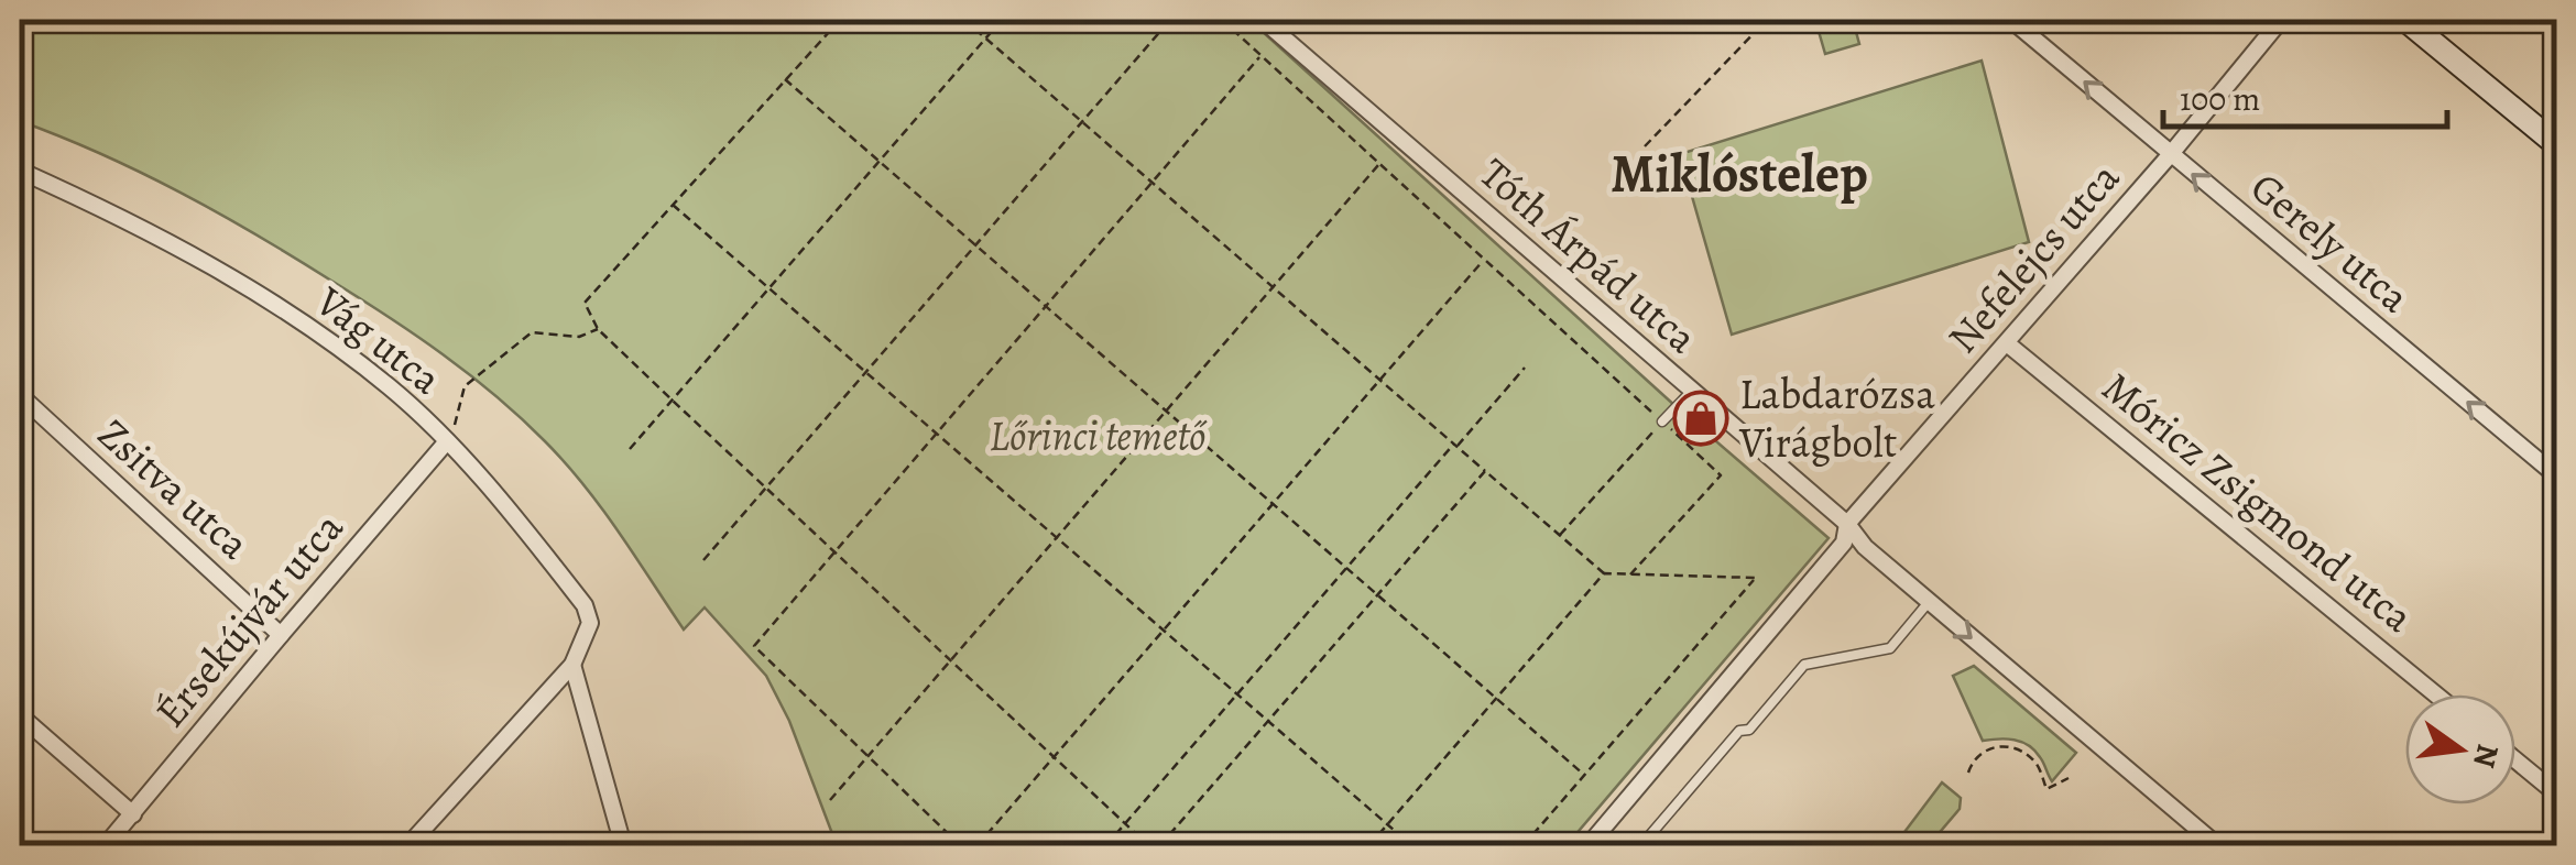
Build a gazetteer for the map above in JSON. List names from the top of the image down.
{
  "streets": {
    "street": [
      "Gerely utca",
      "Tóth Árpád utca",
      "Nefelejcs utca",
      "Vág utca",
      "Zsitva utca",
      "Móricz Zsigmond utca",
      "Érsekújvár utca"
    ]
  },
  "crossings": [
    ["Gerely utca", "Nefelejcs utca"],
    ["Tóth Árpád utca", "Nefelejcs utca"],
    ["Nefelejcs utca", "Móricz Zsigmond utca"],
    ["Vág utca", "Érsekújvár utca"],
    ["Zsitva utca", "Érsekújvár utca"]
  ],
  "one_way": ["Gerely utca"],
  "districts": ["Miklóstelep"],
  "parks": ["Lőrinci temető"],
  "places": {
    "shop": ["Labdarózsa Virágbolt"]
  },
  "scale_bar": "100 m",
  "north": "right"
}
